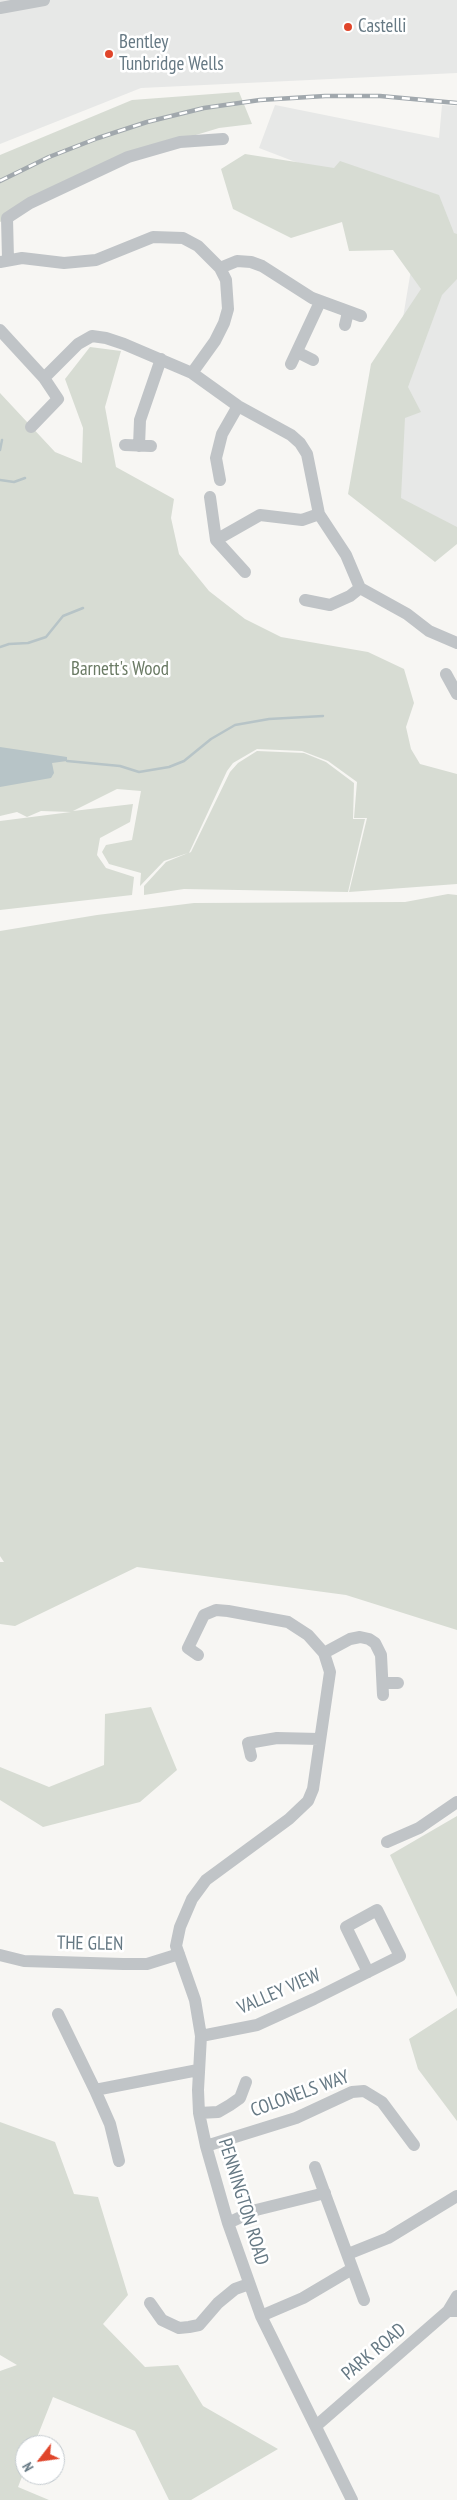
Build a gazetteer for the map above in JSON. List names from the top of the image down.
{
  "streets": {
    "street": [
      "THE GLEN",
      "VALLEY VIEW",
      "COLONELS WAY",
      "PENNINGTON ROAD",
      "PARK ROAD"
    ]
  },
  "crossings": [
    ["THE GLEN", "PENNINGTON ROAD"],
    ["VALLEY VIEW", "PENNINGTON ROAD"],
    ["COLONELS WAY", "PENNINGTON ROAD"],
    ["PENNINGTON ROAD", "PARK ROAD"]
  ],
  "parks": ["Barnett's Wood"],
  "places": ["Castelli", "Bentley Tunbridge Wells"],
  "north": "bottom left"
}
